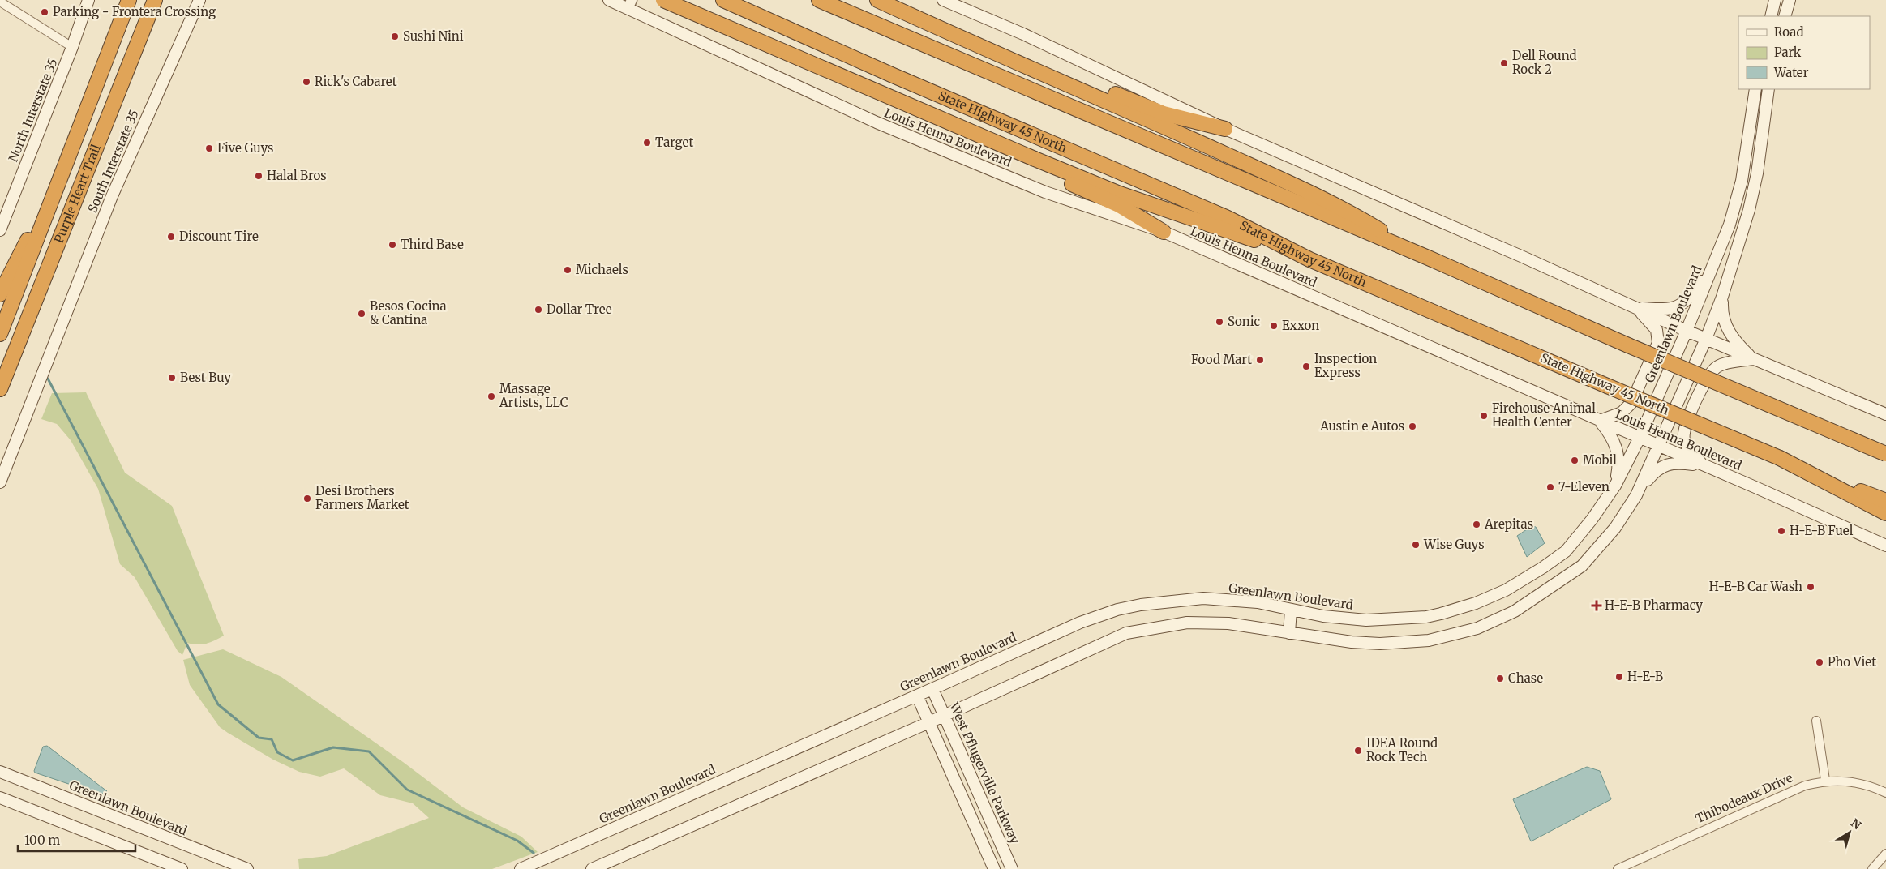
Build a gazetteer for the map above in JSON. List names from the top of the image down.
{
  "streets": {
    "highway": ["State Highway 45 North", "Purple Heart Trail"],
    "main road": [
      "North Interstate 35",
      "Louis Henna Boulevard",
      "South Interstate 35",
      "Greenlawn Boulevard",
      "West Pflugerville Parkway"
    ],
    "street": ["Thibodeaux Drive"]
  },
  "crossings": [
    ["Louis Henna Boulevard", "Greenlawn Boulevard"],
    ["Greenlawn Boulevard", "West Pflugerville Parkway"]
  ],
  "places": {
    "other": [
      "Parking - Frontera Crossing",
      "Sushi Nini",
      "Dell Round Rock 2",
      "Rick's Cabaret",
      "Target",
      "Five Guys",
      "Halal Bros",
      "Discount Tire",
      "Third Base",
      "Michaels",
      "Dollar Tree",
      "Besos Cocina & Cantina",
      "Sonic",
      "Exxon",
      "Food Mart",
      "Inspection Express",
      "Best Buy",
      "Massage Artists, LLC",
      "Firehouse Animal Health Center",
      "Austin e Autos",
      "Mobil",
      "7-Eleven",
      "Desi Brothers Farmers Market",
      "Arepitas",
      "H-E-B Fuel",
      "Wise Guys",
      "H-E-B Car Wash",
      "Pho Viet",
      "H-E-B",
      "Chase",
      "IDEA Round Rock Tech"
    ],
    "health": ["H-E-B Pharmacy"]
  },
  "legend": ["Road", "Park", "Water"],
  "scale_bar": "100 m",
  "north": "top right"
}
